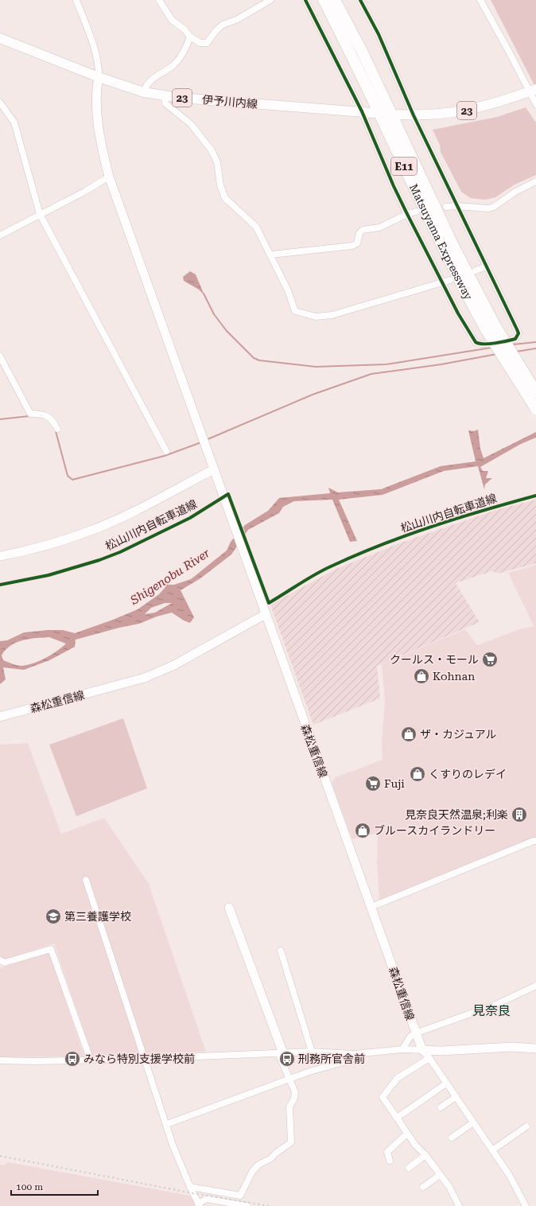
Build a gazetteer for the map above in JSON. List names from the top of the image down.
{
  "streets": {
    "highway": ["E11", "Matsuyama Expressway"],
    "main road": ["23", "伊予川内線"],
    "street": ["森松重信線"],
    "cycle path": ["松山川内自転車道線"]
  },
  "districts": ["見奈良"],
  "water": ["Shigenobu River"],
  "places": {
    "supermarket": ["クールス・モール", "Fuji"],
    "shop": [
      "Kohnan",
      "ザ・カジュアル",
      "くすりのレデイ",
      "ブルースカイランドリー"
    ],
    "building": ["見奈良天然温泉;利楽"],
    "school or university": ["第三養護学校"],
    "bus stop": ["みなら特別支援学校前", "刑務所官舎前"]
  },
  "scale_bar": "100 m"
}
